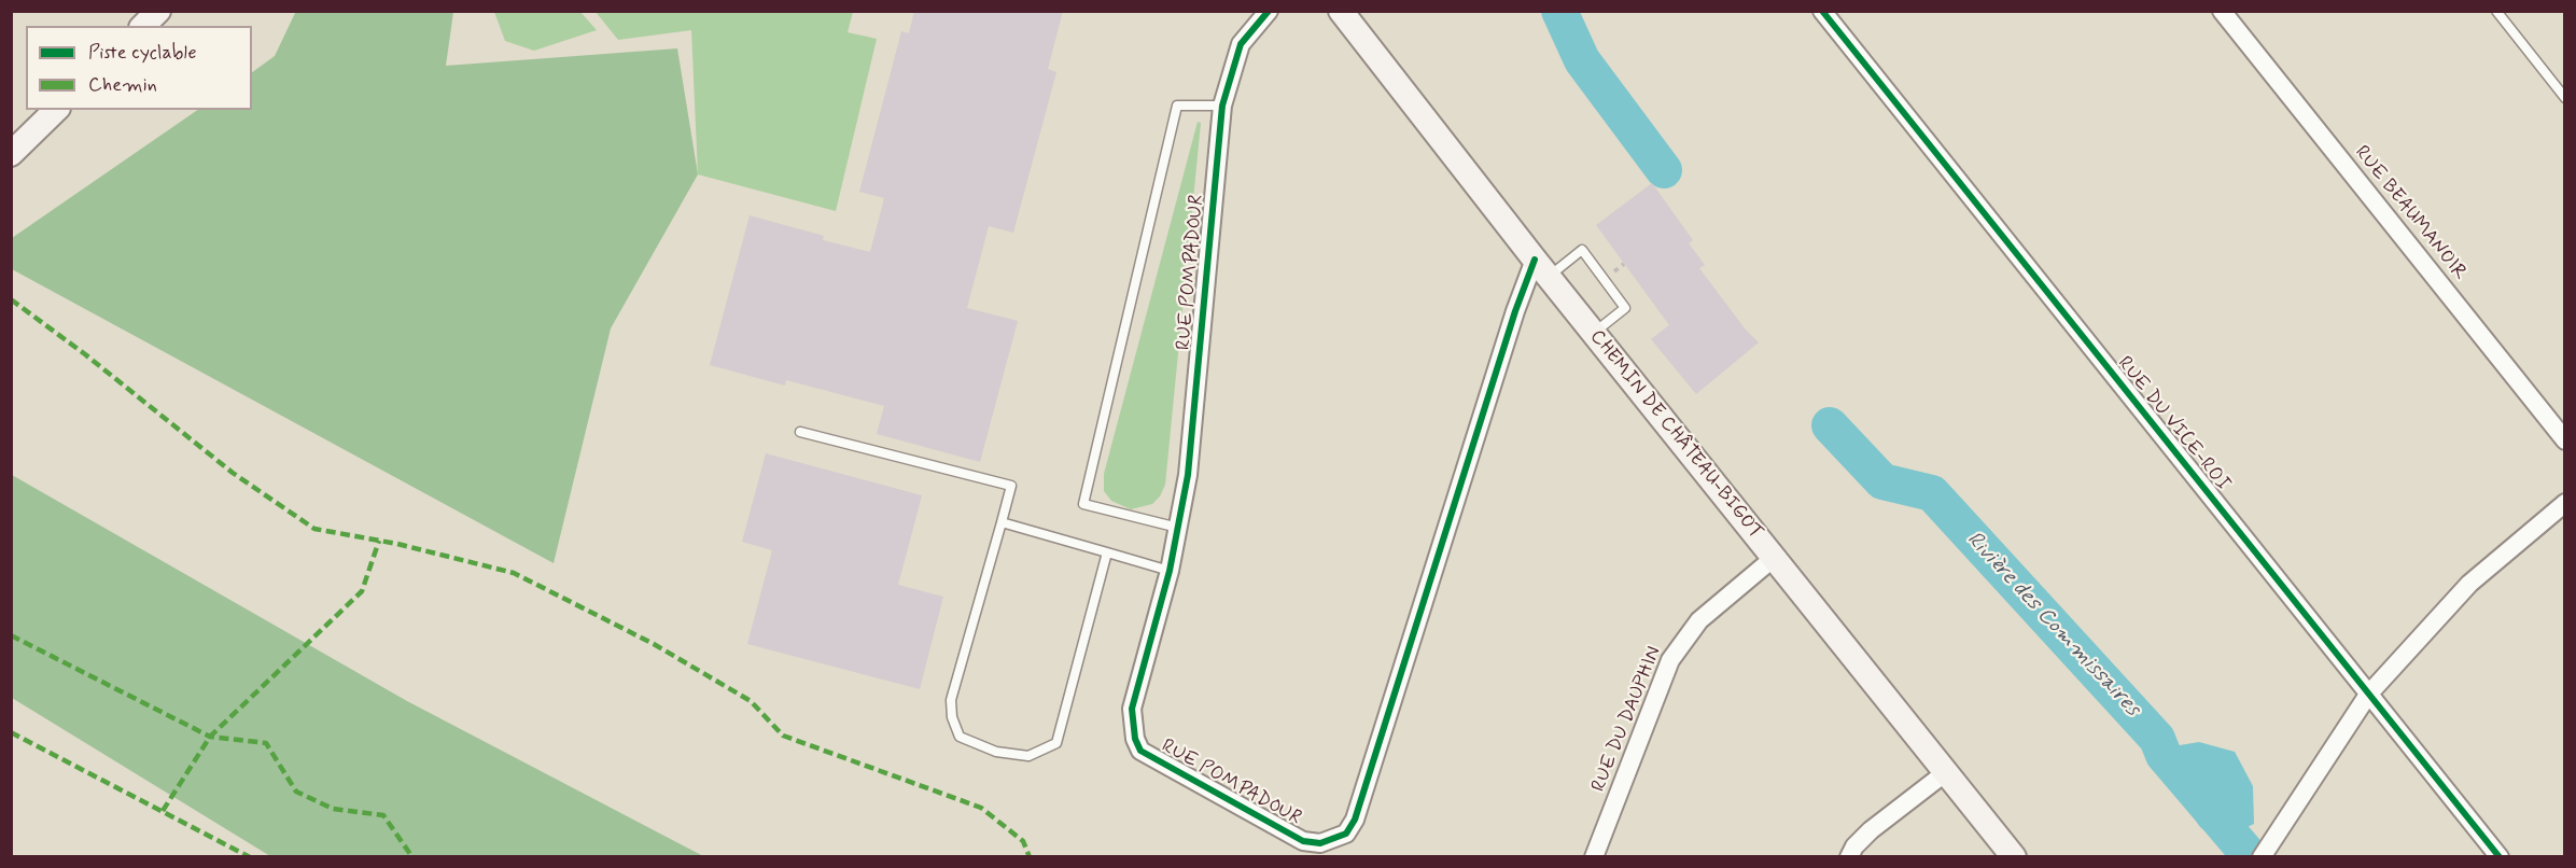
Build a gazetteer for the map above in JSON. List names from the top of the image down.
{
  "streets": {
    "street": [
      "RUE BEAUMANOIR",
      "RUE POMPADOUR",
      "RUE DU VICE-ROI",
      "CHEMIN DE CHÂTEAU-BIGOT",
      "RUE DU DAUPHIN"
    ]
  },
  "crossings": [
    ["RUE POMPADOUR", "CHEMIN DE CHÂTEAU-BIGOT"],
    ["CHEMIN DE CHÂTEAU-BIGOT", "RUE DU DAUPHIN"]
  ],
  "water": ["Rivière des Commissaires"],
  "legend": ["Piste cyclable", "Chemin"]
}
